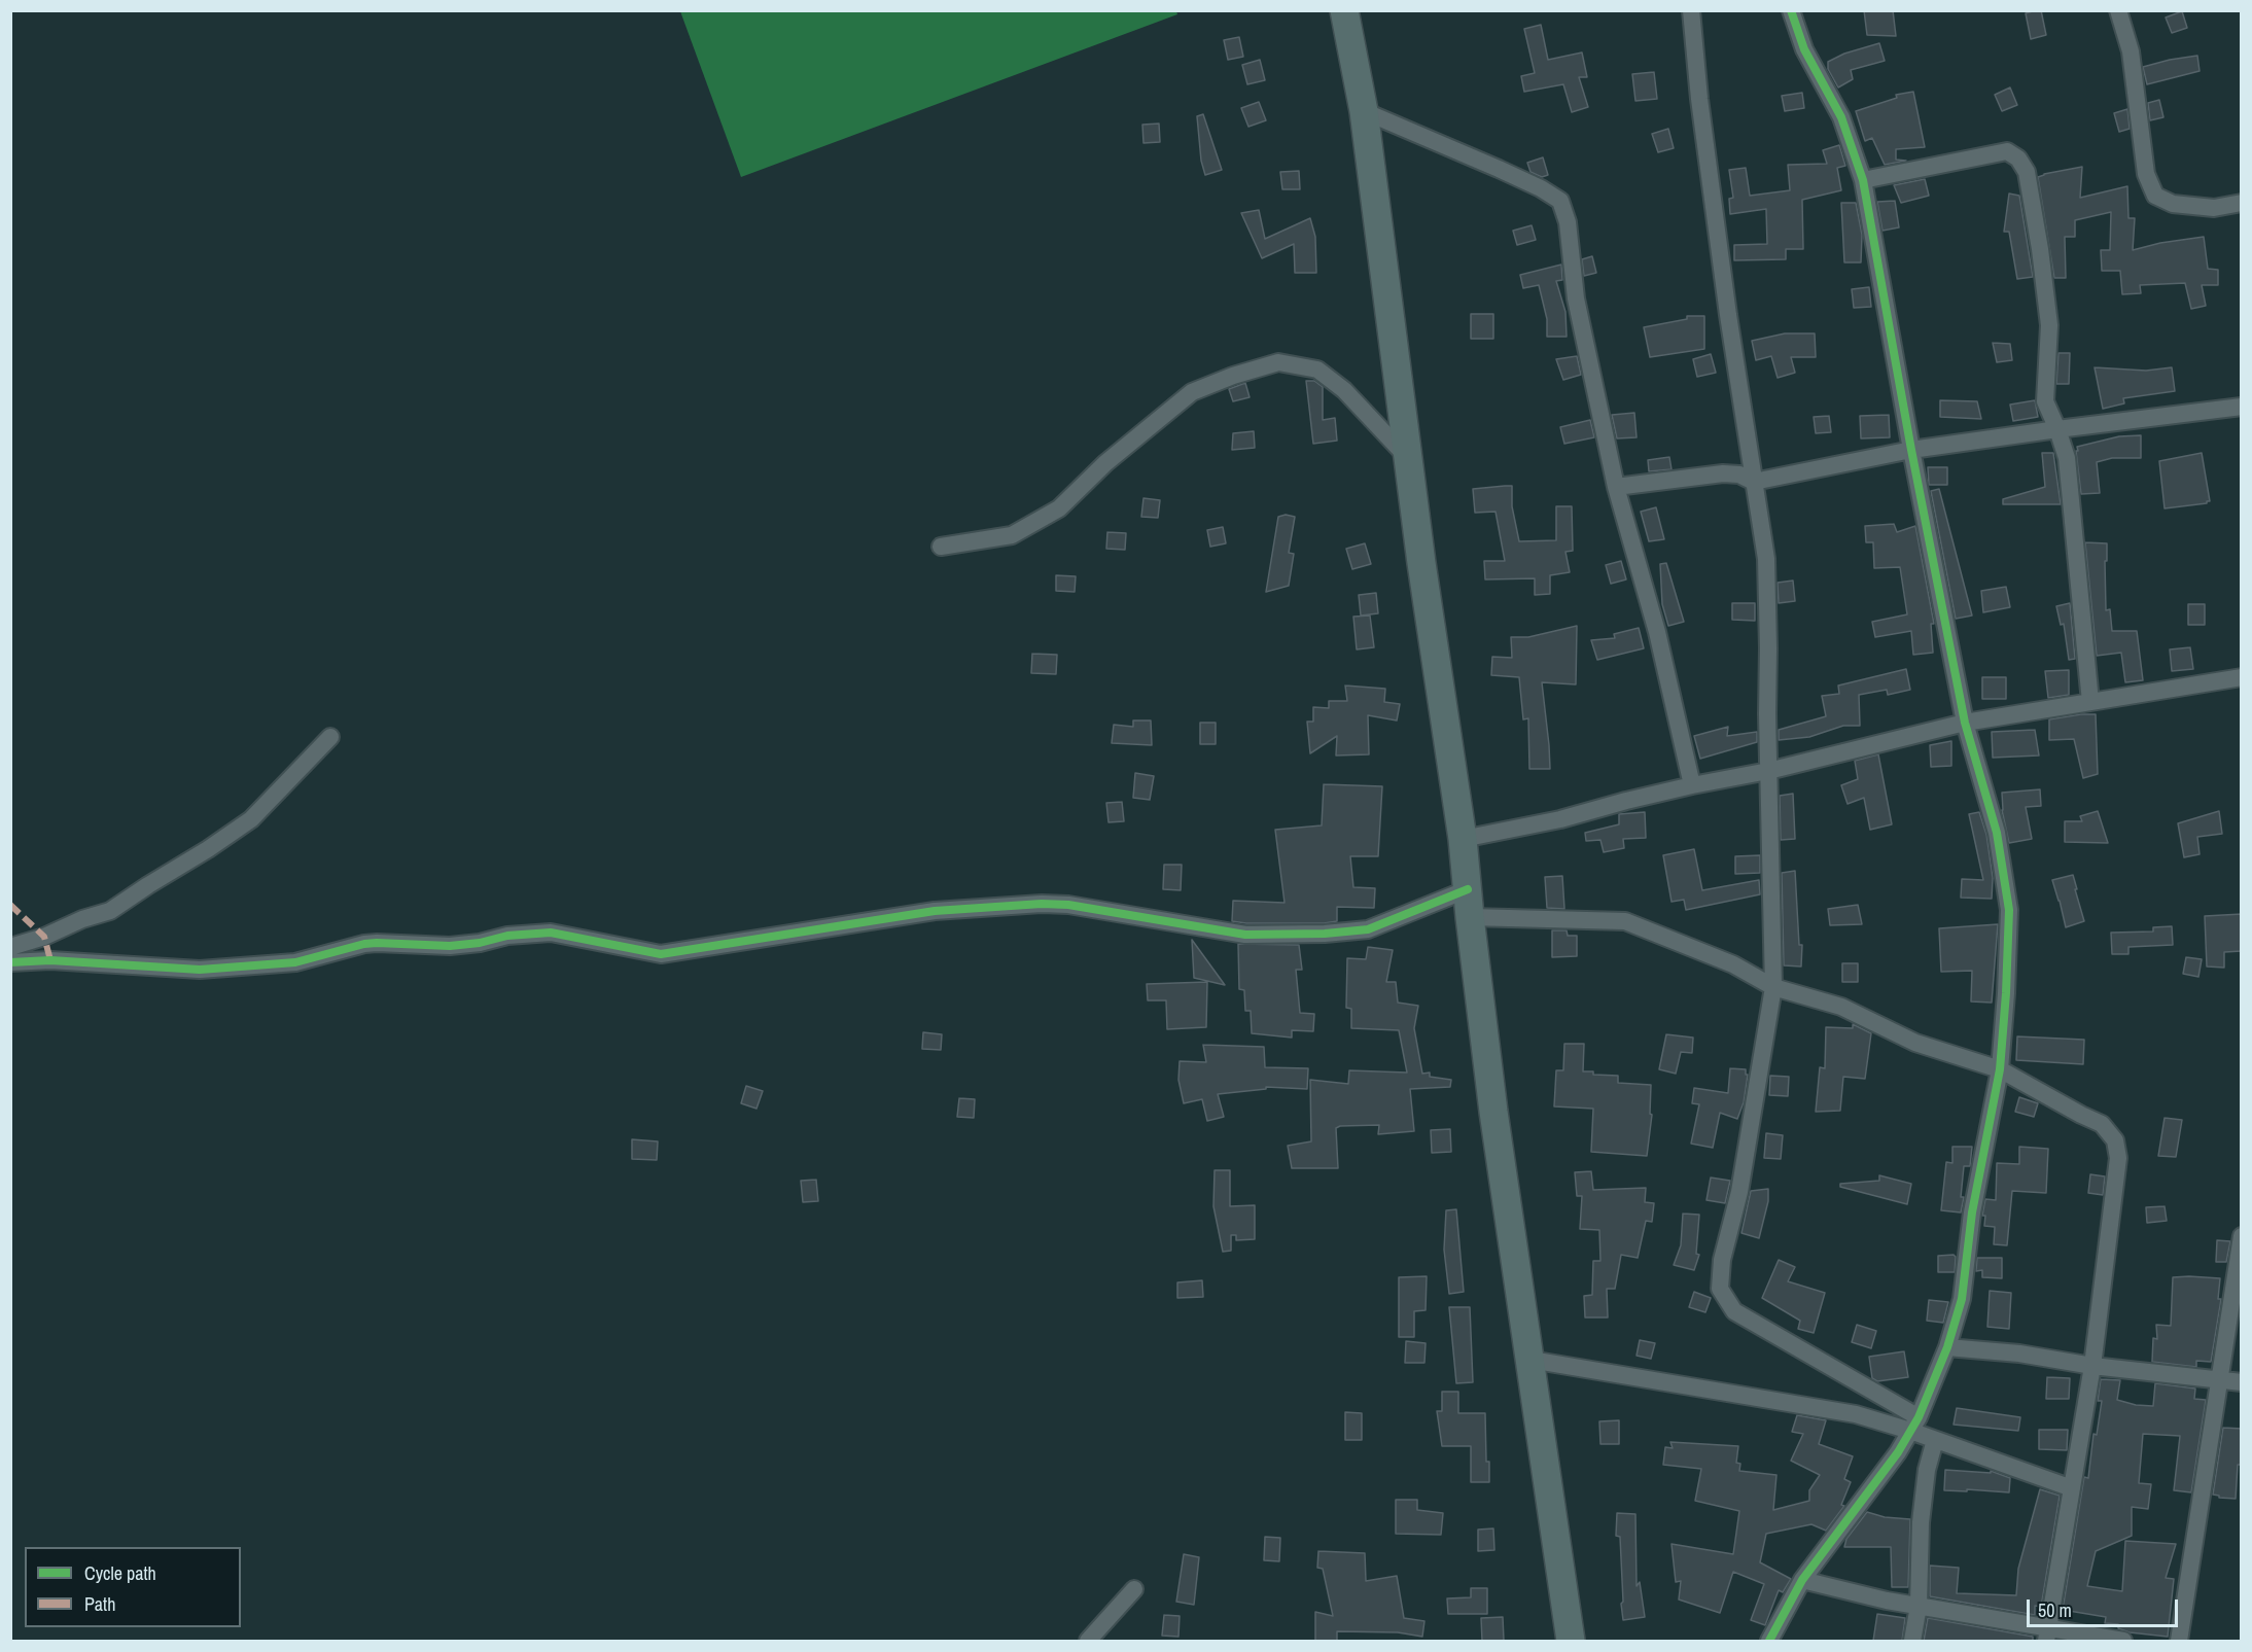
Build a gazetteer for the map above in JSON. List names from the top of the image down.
{
  "legend": ["Cycle path", "Path"],
  "scale_bar": "50 m"
}
